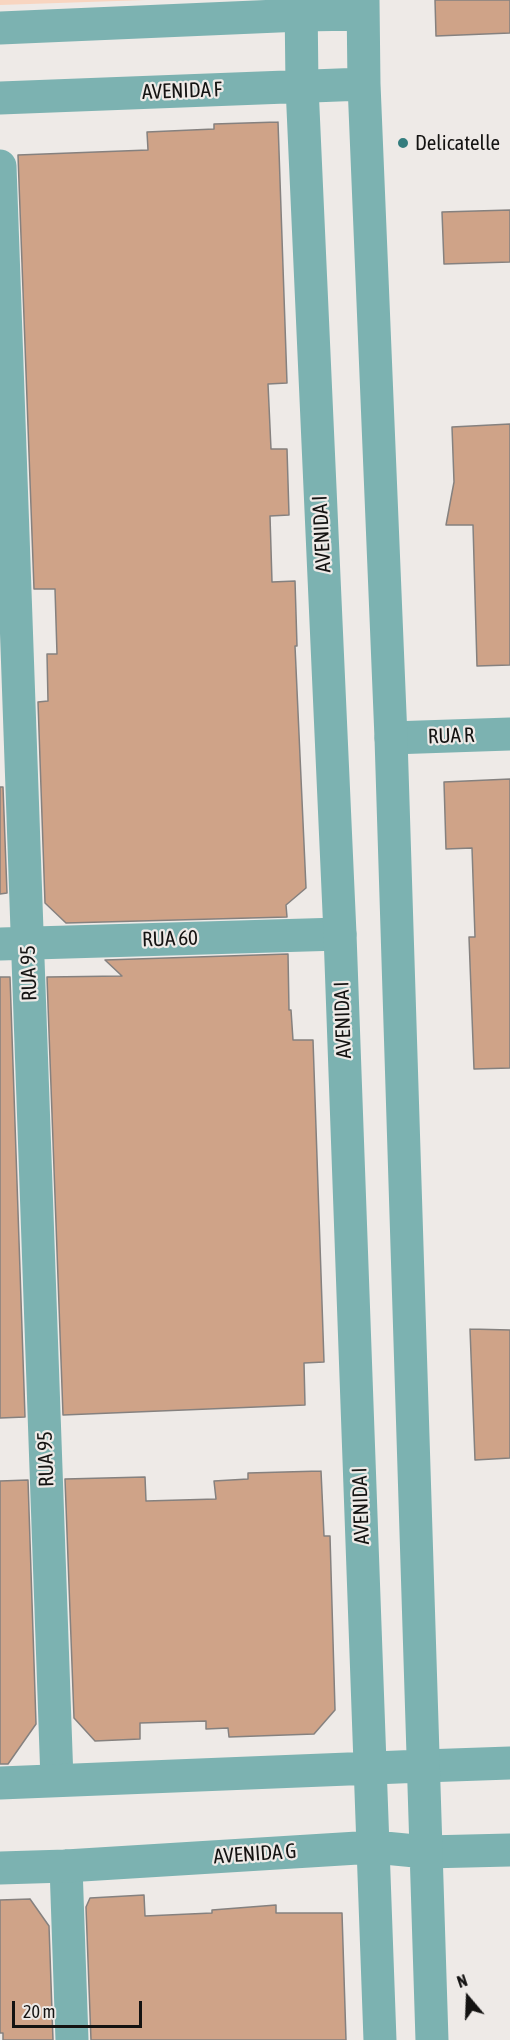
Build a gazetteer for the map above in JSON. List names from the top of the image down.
{
  "streets": {
    "street": [
      "AVENIDA F",
      "AVENIDA I",
      "RUA R",
      "RUA 60",
      "RUA 95",
      "AVENIDA G"
    ]
  },
  "crossings": [
    ["AVENIDA F", "AVENIDA I"],
    ["AVENIDA I", "RUA 60"],
    ["AVENIDA I", "AVENIDA G"],
    ["RUA 60", "RUA 95"]
  ],
  "places": ["Delicatelle"],
  "scale_bar": "20 m",
  "north": "top"
}
